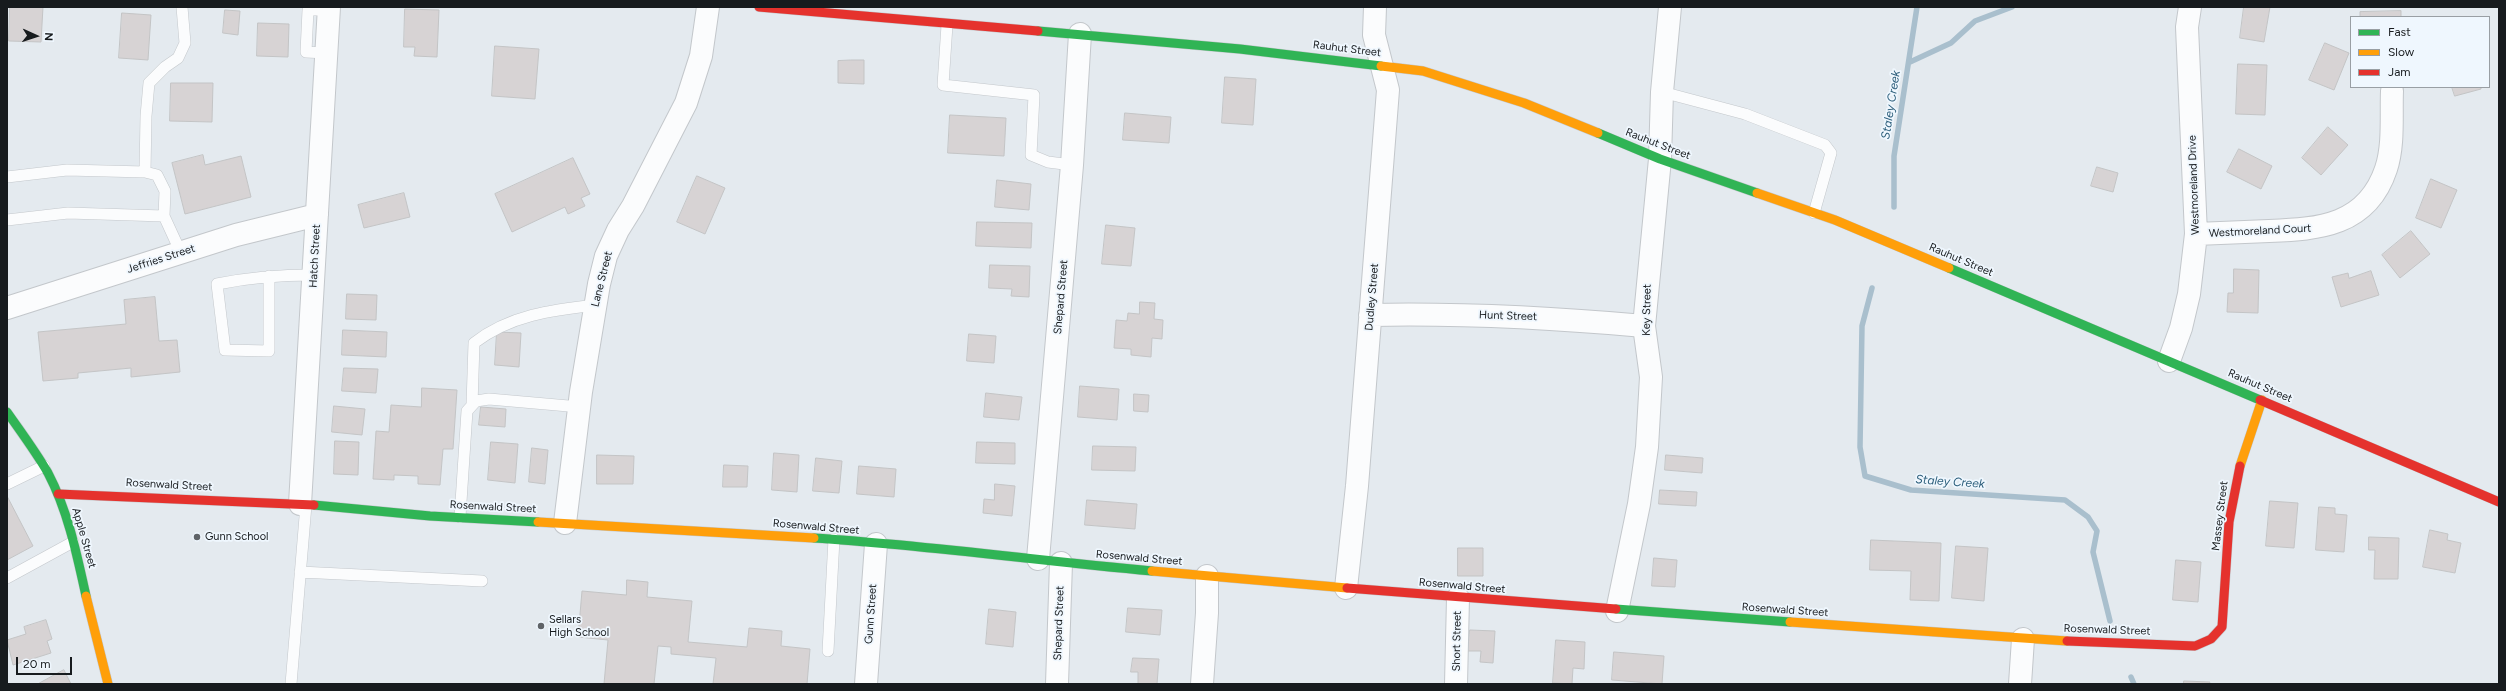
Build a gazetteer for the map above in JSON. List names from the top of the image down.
{
  "streets": {
    "street": [
      "Rauhut Street",
      "Westmoreland Drive",
      "Westmoreland Court",
      "Hatch Street",
      "Jeffries Street",
      "Lane Street",
      "Shepard Street",
      "Dudley Street",
      "Key Street",
      "Hunt Street",
      "Rosenwald Street",
      "Massey Street",
      "Apple Street",
      "Gunn Street",
      "Short Street"
    ]
  },
  "crossings": [
    ["Rauhut Street", "Westmoreland Drive"],
    ["Rauhut Street", "Shepard Street"],
    ["Rauhut Street", "Dudley Street"],
    ["Rauhut Street", "Key Street"],
    ["Rauhut Street", "Massey Street"],
    ["Westmoreland Drive", "Westmoreland Court"],
    ["Hatch Street", "Jeffries Street"],
    ["Hatch Street", "Rosenwald Street"],
    ["Lane Street", "Rosenwald Street"],
    ["Shepard Street", "Rosenwald Street"],
    ["Dudley Street", "Hunt Street"],
    ["Dudley Street", "Rosenwald Street"],
    ["Key Street", "Hunt Street"],
    ["Key Street", "Rosenwald Street"],
    ["Rosenwald Street", "Massey Street"],
    ["Rosenwald Street", "Apple Street"],
    ["Rosenwald Street", "Gunn Street"],
    ["Rosenwald Street", "Short Street"]
  ],
  "water": ["Staley Creek"],
  "places": ["Gunn School", "Sellars High School"],
  "legend": ["Fast", "Slow", "Jam"],
  "scale_bar": "20 m",
  "north": "right"
}
